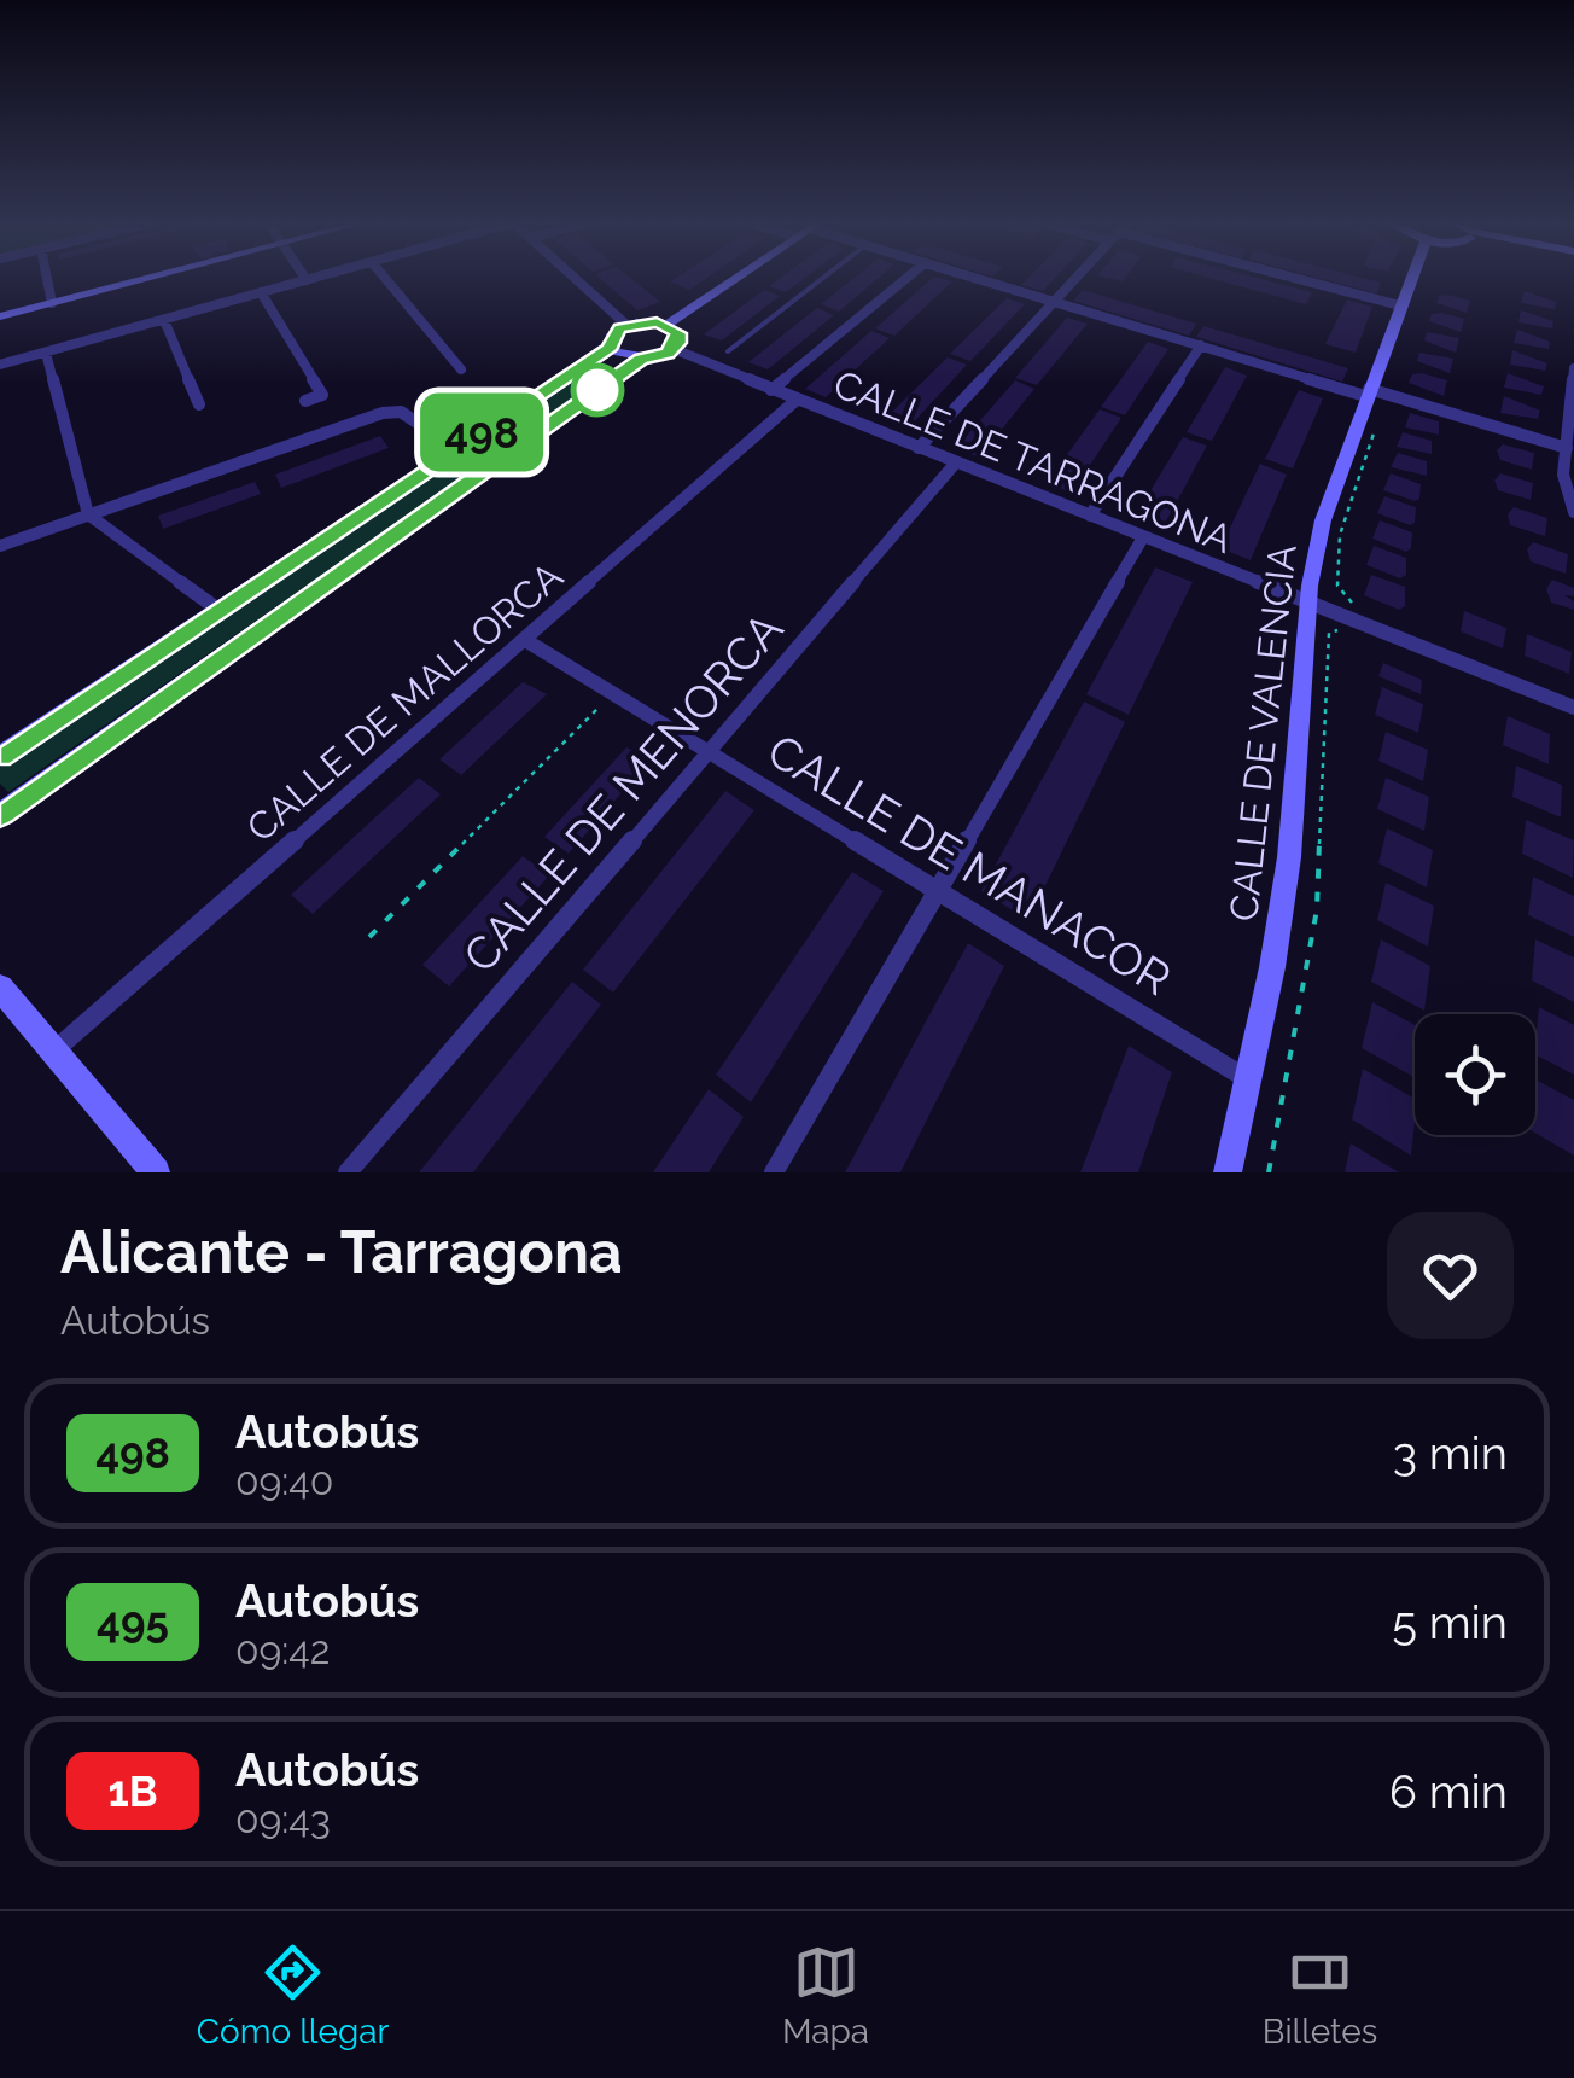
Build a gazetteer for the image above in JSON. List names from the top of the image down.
{
  "streets": {
    "street": [
      "CALLE DE TARRAGONA",
      "CALLE DE MALLORCA",
      "CALLE DE VALENCIA",
      "CALLE DE MENORCA",
      "CALLE DE MANACOR"
    ]
  },
  "crossings": [
    ["CALLE DE TARRAGONA", "CALLE DE MALLORCA"],
    ["CALLE DE TARRAGONA", "CALLE DE VALENCIA"],
    ["CALLE DE TARRAGONA", "CALLE DE MENORCA"],
    ["CALLE DE MALLORCA", "CALLE DE MANACOR"],
    ["CALLE DE VALENCIA", "CALLE DE MANACOR"],
    ["CALLE DE MENORCA", "CALLE DE MANACOR"]
  ],
  "lines": ["bus line 498"],
  "page": {
    "on_map": "498",
    "heading": ["Alicante - Tarragona", "Autobús"],
    "list": [
      {
        "mark": "498",
        "name": "Autobús",
        "note": "09:40",
        "value": "3 min"
      },
      {
        "mark": "495",
        "name": "Autobús",
        "note": "09:42",
        "value": "5 min"
      },
      {
        "mark": "1B",
        "name": "Autobús",
        "note": "09:43",
        "value": "6 min"
      }
    ],
    "tabs": ["Cómo llegar", "Mapa", "Billetes"]
  }
}
